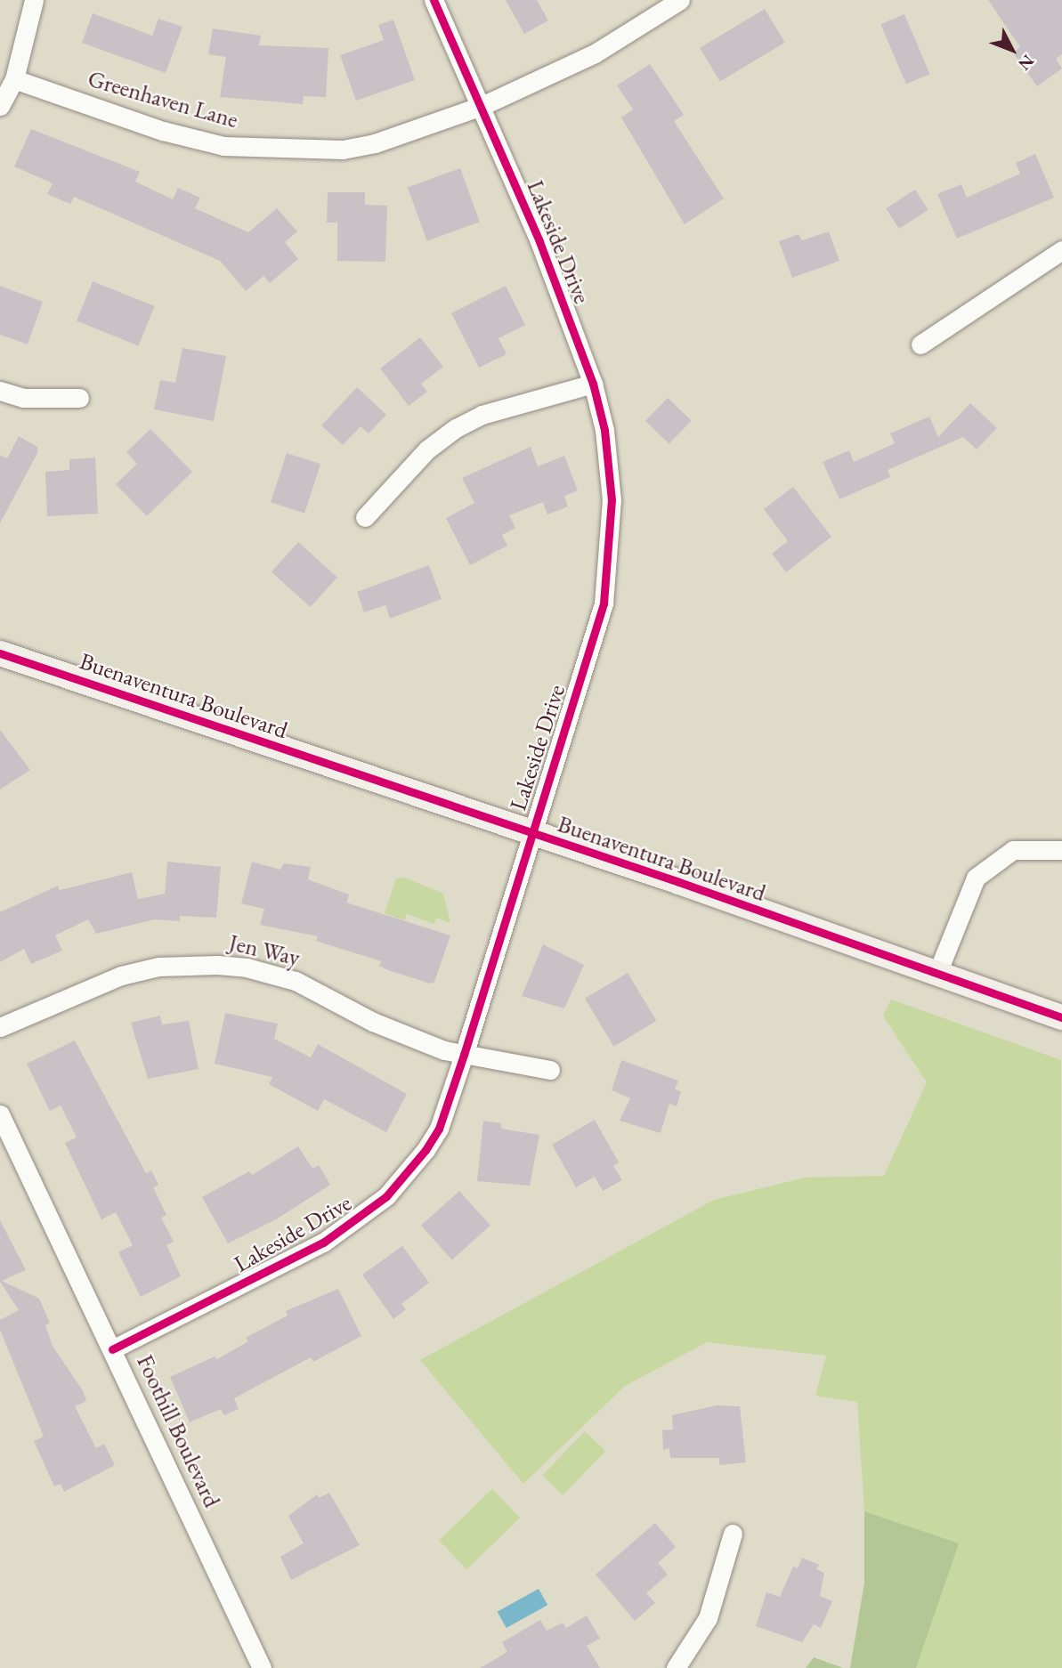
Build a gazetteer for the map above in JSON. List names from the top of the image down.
{
  "streets": {
    "main road": ["Buenaventura Boulevard"],
    "street": [
      "Greenhaven Lane",
      "Lakeside Drive",
      "Jen Way",
      "Foothill Boulevard"
    ]
  },
  "crossings": [
    ["Greenhaven Lane", "Lakeside Drive"],
    ["Lakeside Drive", "Buenaventura Boulevard"],
    ["Lakeside Drive", "Jen Way"],
    ["Lakeside Drive", "Foothill Boulevard"]
  ],
  "north": "bottom right"
}
